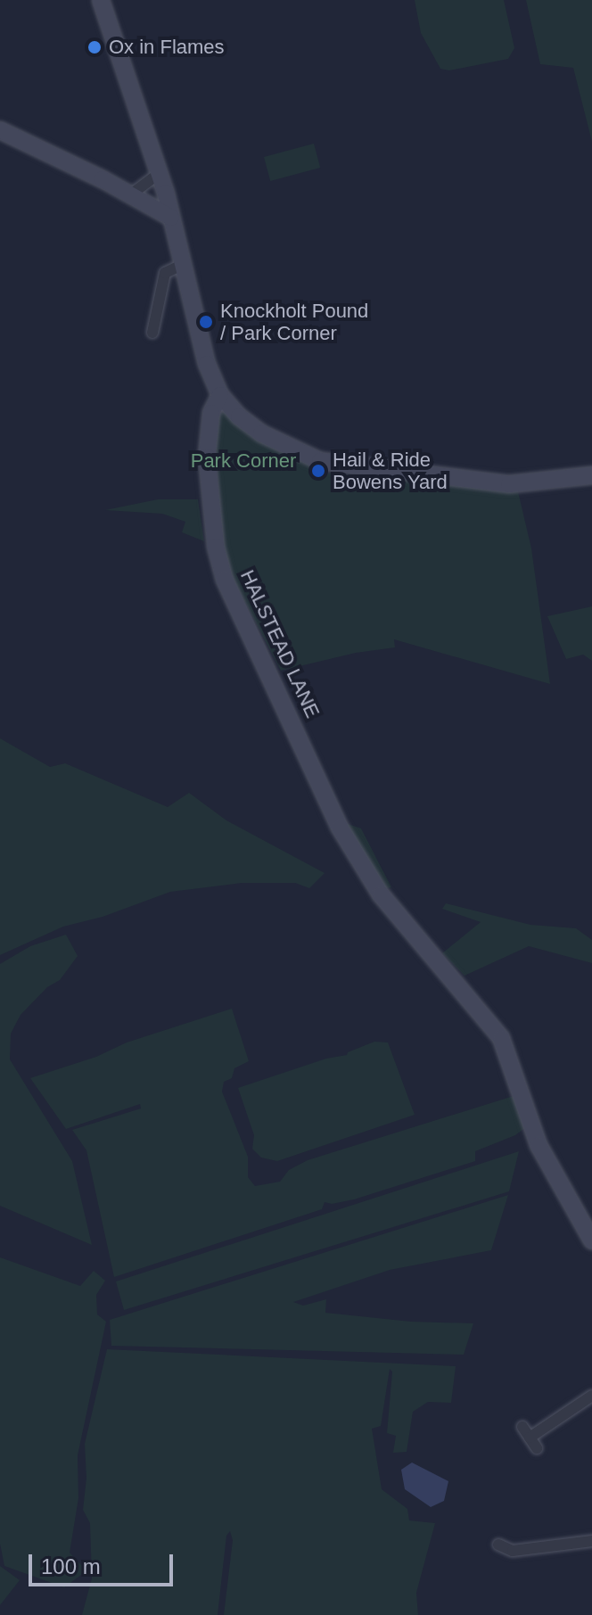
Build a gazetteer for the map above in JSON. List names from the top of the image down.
{
  "streets": {
    "street": ["HALSTEAD LANE"]
  },
  "parks": ["Park Corner"],
  "places": ["Ox in Flames", "Knockholt Pound / Park Corner", "Hail & Ride Bowens Yard"],
  "scale_bar": "100 m"
}
